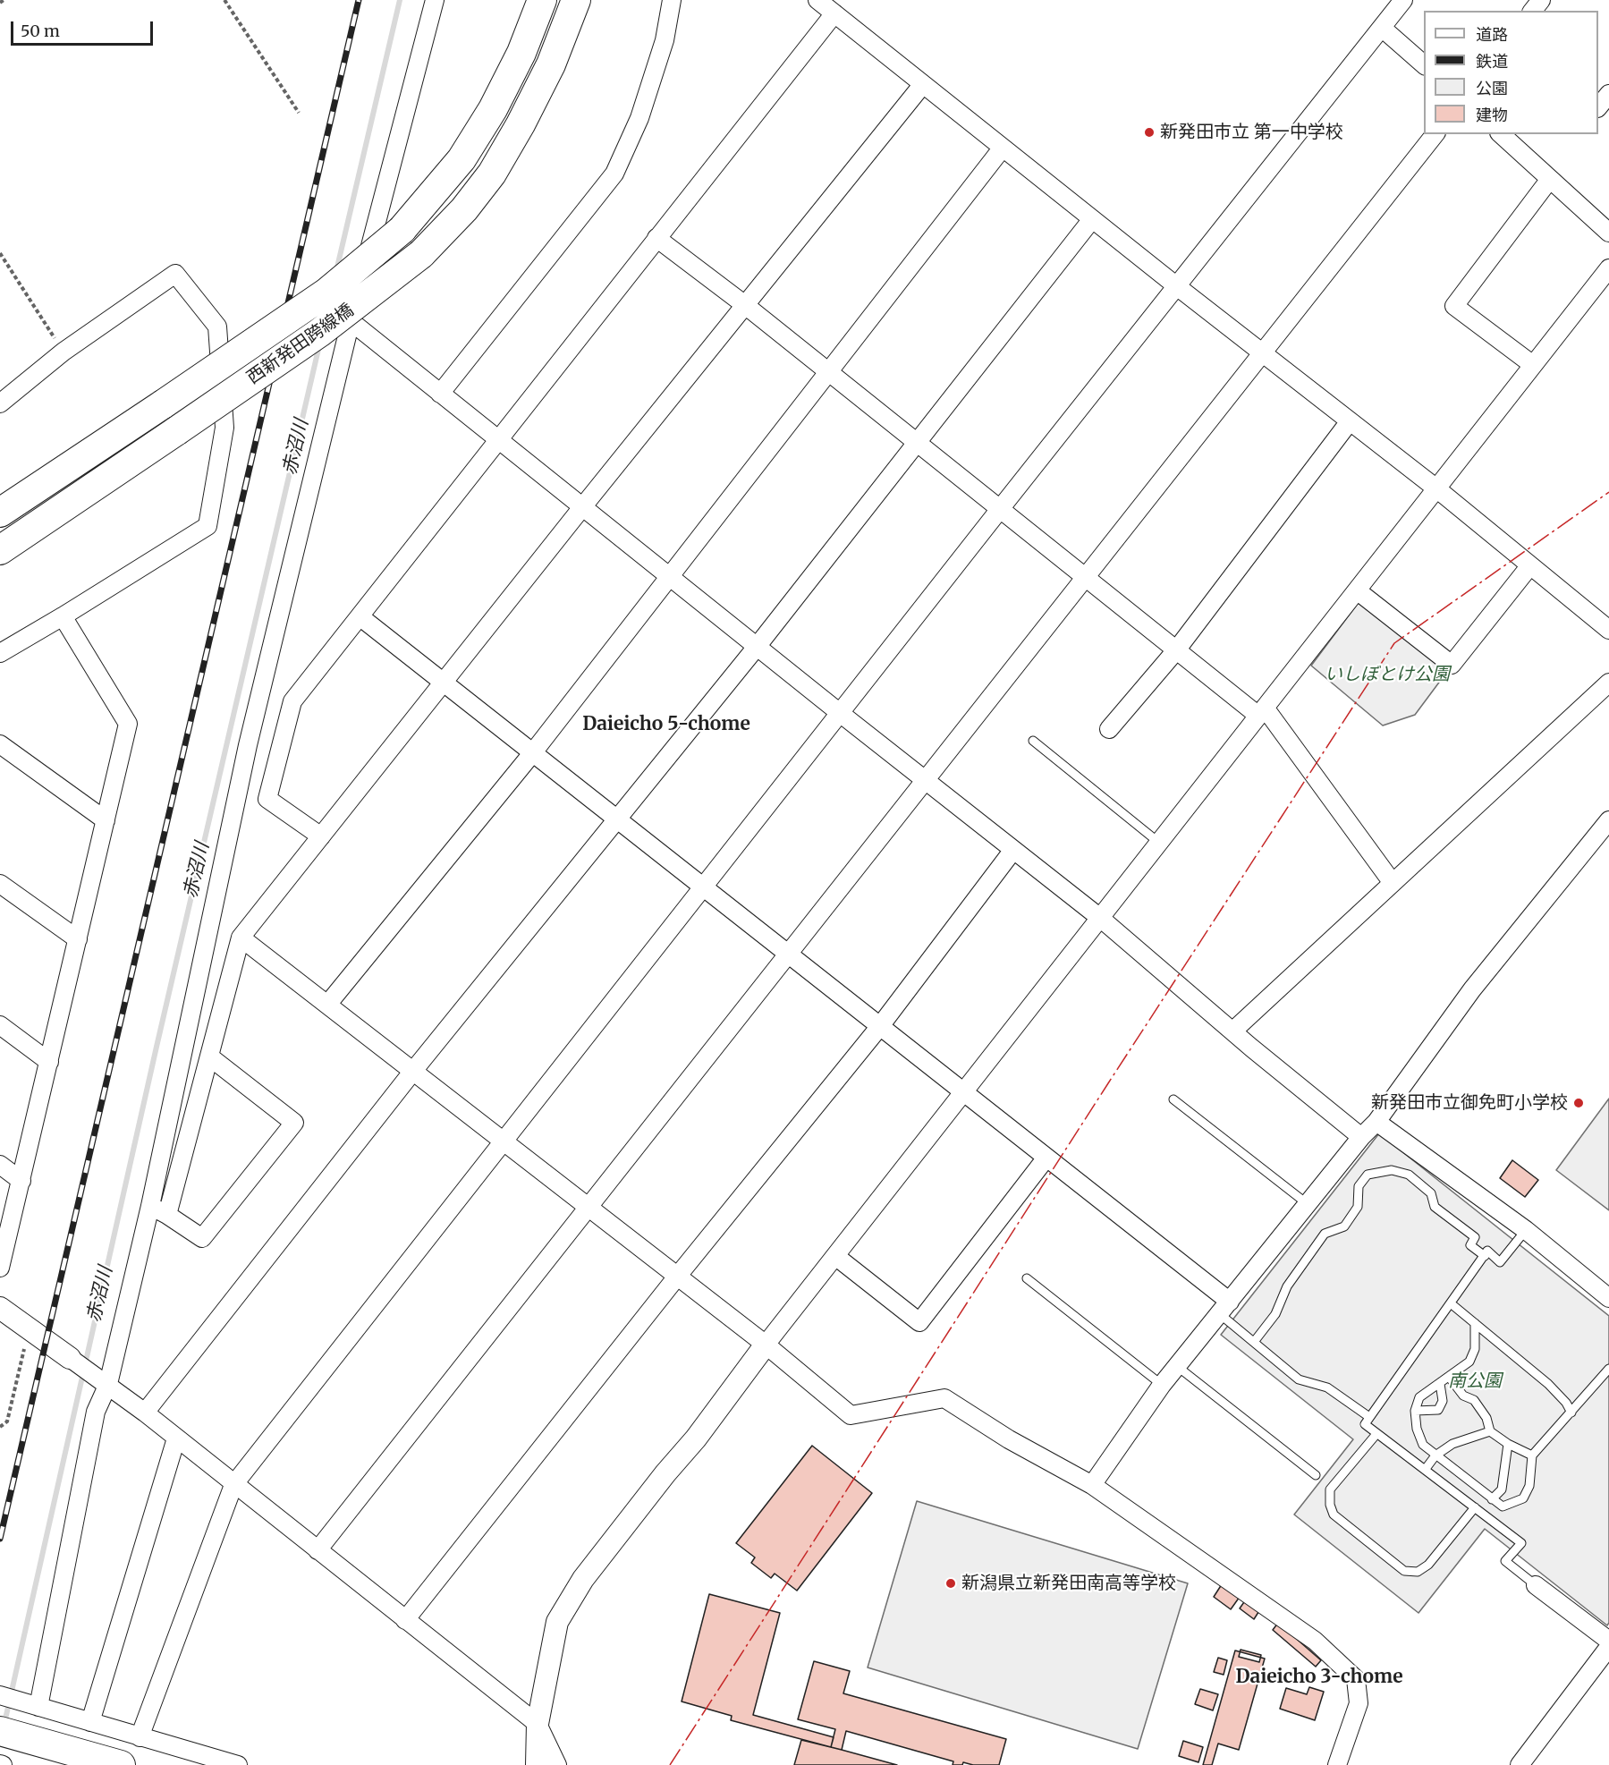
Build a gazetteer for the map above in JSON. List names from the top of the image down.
{
  "streets": {
    "highway": ["西新発田跨線橋"]
  },
  "districts": ["Daieicho 5-chome", "Daieicho 3-chome"],
  "water": ["赤沼川"],
  "parks": ["いしぼとけ公園", "南公園"],
  "places": ["新発田市立 第一中学校", "新発田市立御免町小学校", "新潟県立新発田南高等学校"],
  "legend": [
    "道路",
    "鉄道",
    "公園",
    "建物"
  ],
  "scale_bar": "50 m"
}
